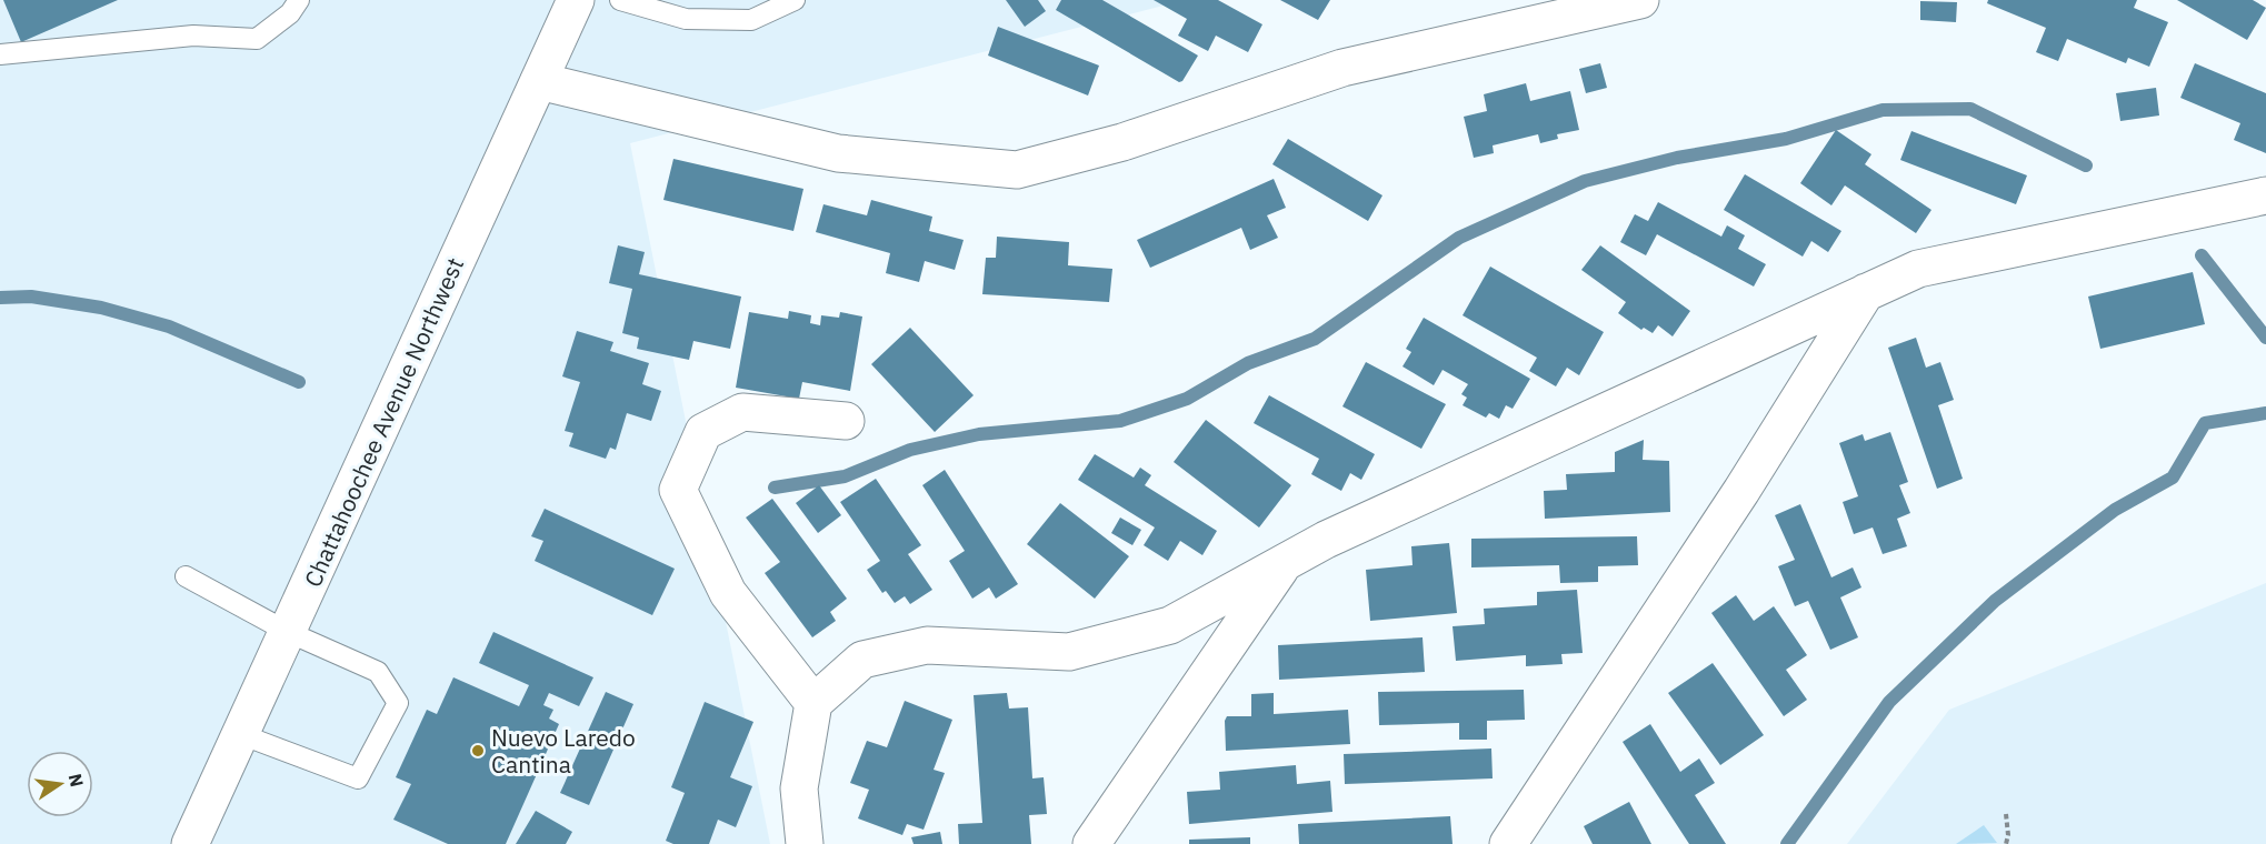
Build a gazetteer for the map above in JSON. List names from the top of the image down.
{
  "streets": {
    "street": ["Chattahoochee Avenue Northwest"]
  },
  "places": ["Nuevo Laredo Cantina"],
  "north": "right"
}
